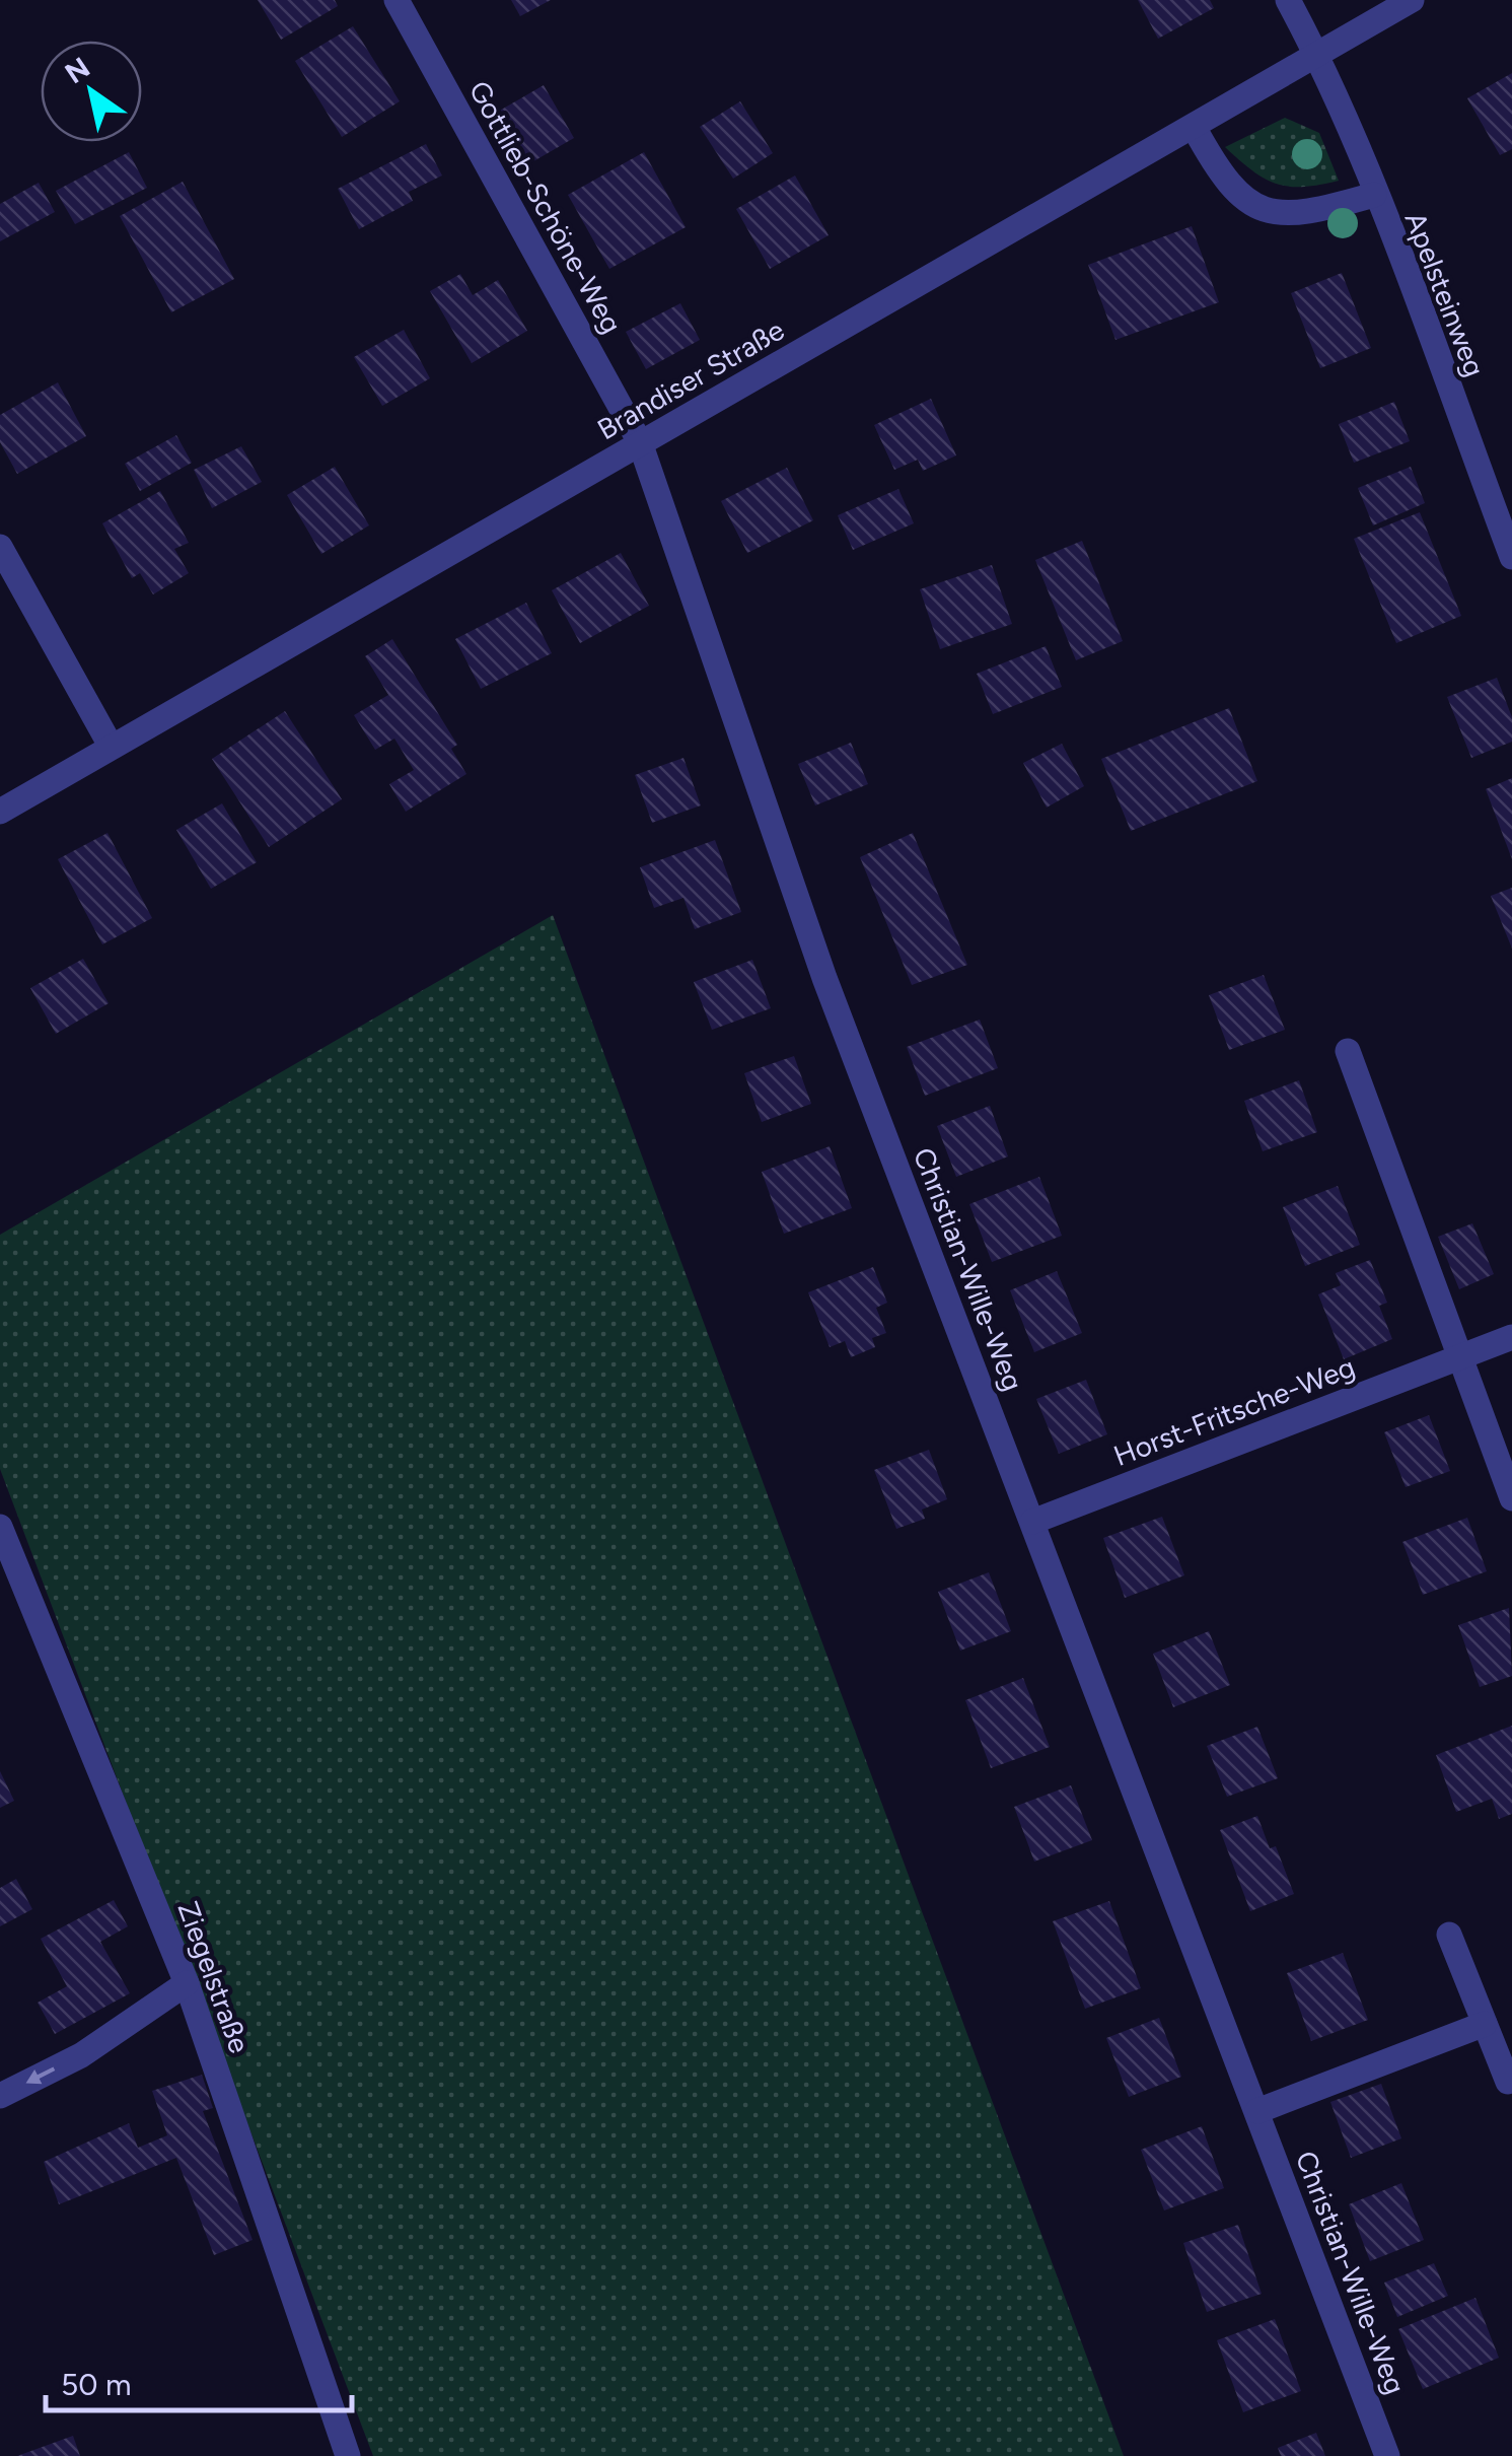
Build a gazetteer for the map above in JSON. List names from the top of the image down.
{
  "streets": {
    "street": [
      "Gottlieb-Schöne-Weg",
      "Apelsteinweg",
      "Brandiser Straße",
      "Christian-Wille-Weg",
      "Horst-Fritsche-Weg",
      "Ziegelstraße"
    ]
  },
  "crossings": [
    ["Gottlieb-Schöne-Weg", "Brandiser Straße"],
    ["Gottlieb-Schöne-Weg", "Christian-Wille-Weg"],
    ["Apelsteinweg", "Brandiser Straße"],
    ["Brandiser Straße", "Christian-Wille-Weg"],
    ["Christian-Wille-Weg", "Horst-Fritsche-Weg"]
  ],
  "scale_bar": "50 m",
  "north": "top left"
}
